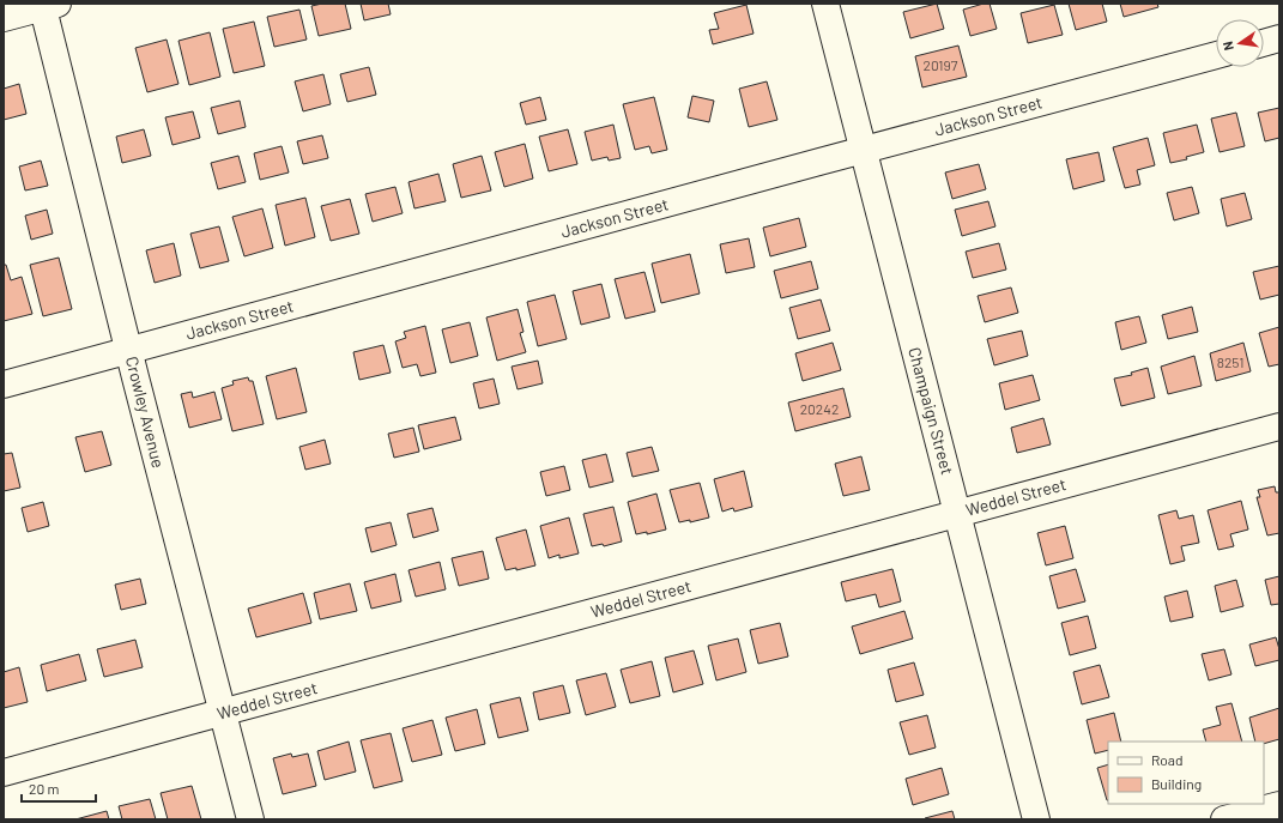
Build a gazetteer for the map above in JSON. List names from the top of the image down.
{
  "streets": {
    "street": [
      "Jackson Street",
      "Champaign Street",
      "Crowley Avenue",
      "Weddel Street"
    ]
  },
  "crossings": [
    ["Jackson Street", "Champaign Street"],
    ["Jackson Street", "Crowley Avenue"],
    ["Champaign Street", "Weddel Street"],
    ["Crowley Avenue", "Weddel Street"]
  ],
  "house_numbers": ["20197", "8251", "20242"],
  "legend": ["Road", "Building"],
  "scale_bar": "20 m",
  "north": "left"
}
